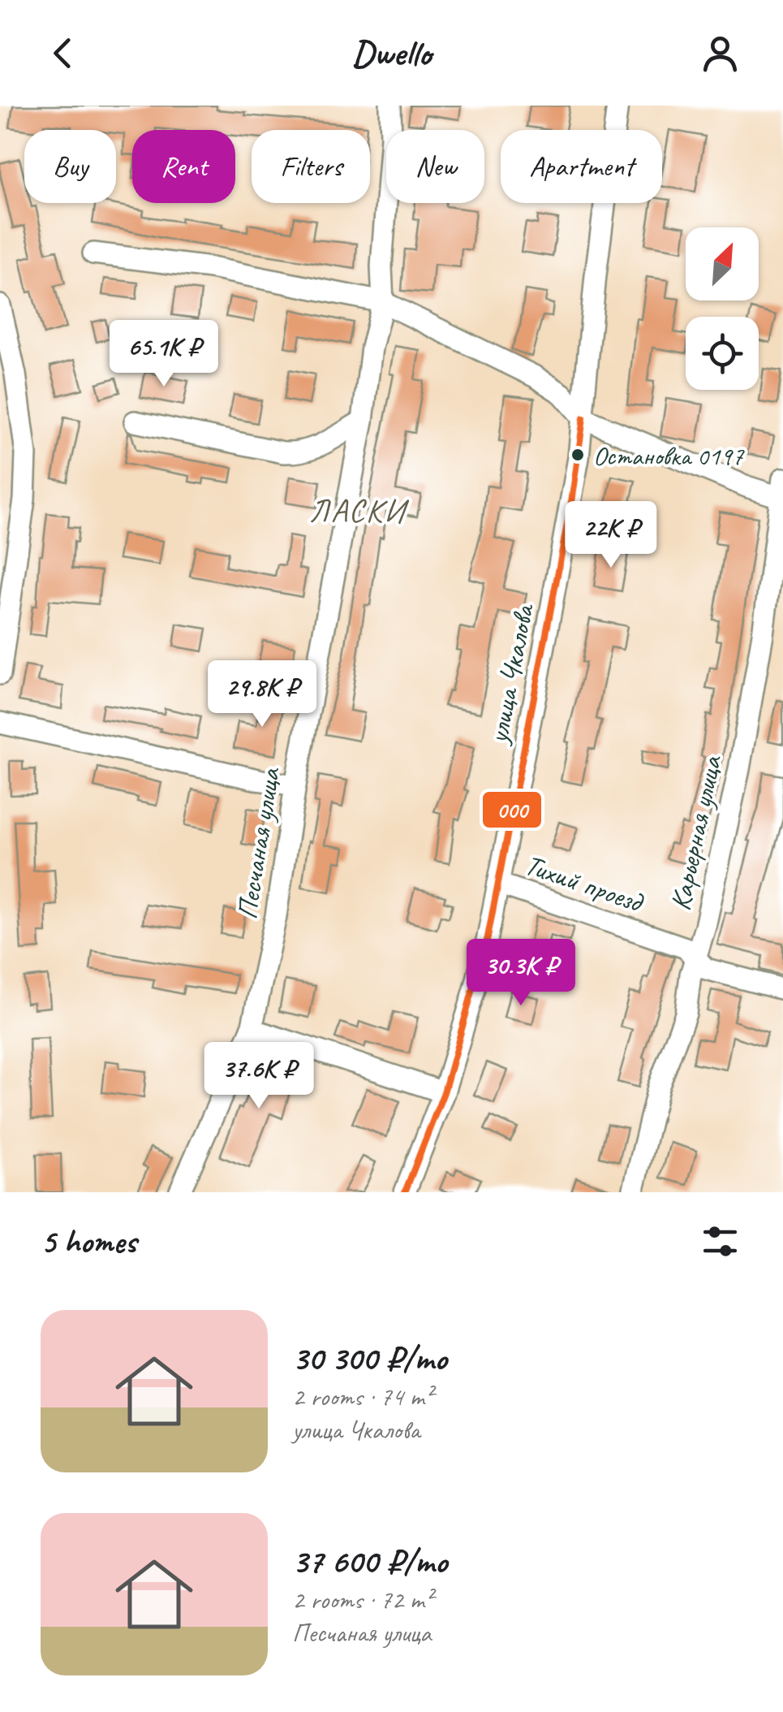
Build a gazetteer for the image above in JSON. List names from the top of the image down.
{
  "streets": {
    "street": [
      "улица Чкалова",
      "Карьерная улица",
      "Песчаная улица",
      "Тихий проезд"
    ]
  },
  "crossings": [
    ["улица Чкалова", "Тихий проезд"],
    ["Карьерная улица", "Тихий проезд"]
  ],
  "districts": ["ЛАСКИ"],
  "places": ["Остановка 0197"],
  "lines": ["transit line 000"],
  "north": "top right",
  "page": {
    "header": "Dwello",
    "chip": [
      "Buy",
      "Rent",
      "Filters",
      "New",
      "Apartment"
    ],
    "price": [
      "65.1K ₽",
      "22K ₽",
      "29.8K ₽",
      "30.3K ₽",
      "37.6K ₽"
    ],
    "heading": "5 homes",
    "list": [
      {
        "name": "30 300 ₽/mo",
        "note": "2 rooms · 74 m² · улица Чкалова"
      },
      {
        "name": "37 600 ₽/mo",
        "note": "2 rooms · 72 m² · Песчаная улица"
      }
    ]
  }
}
